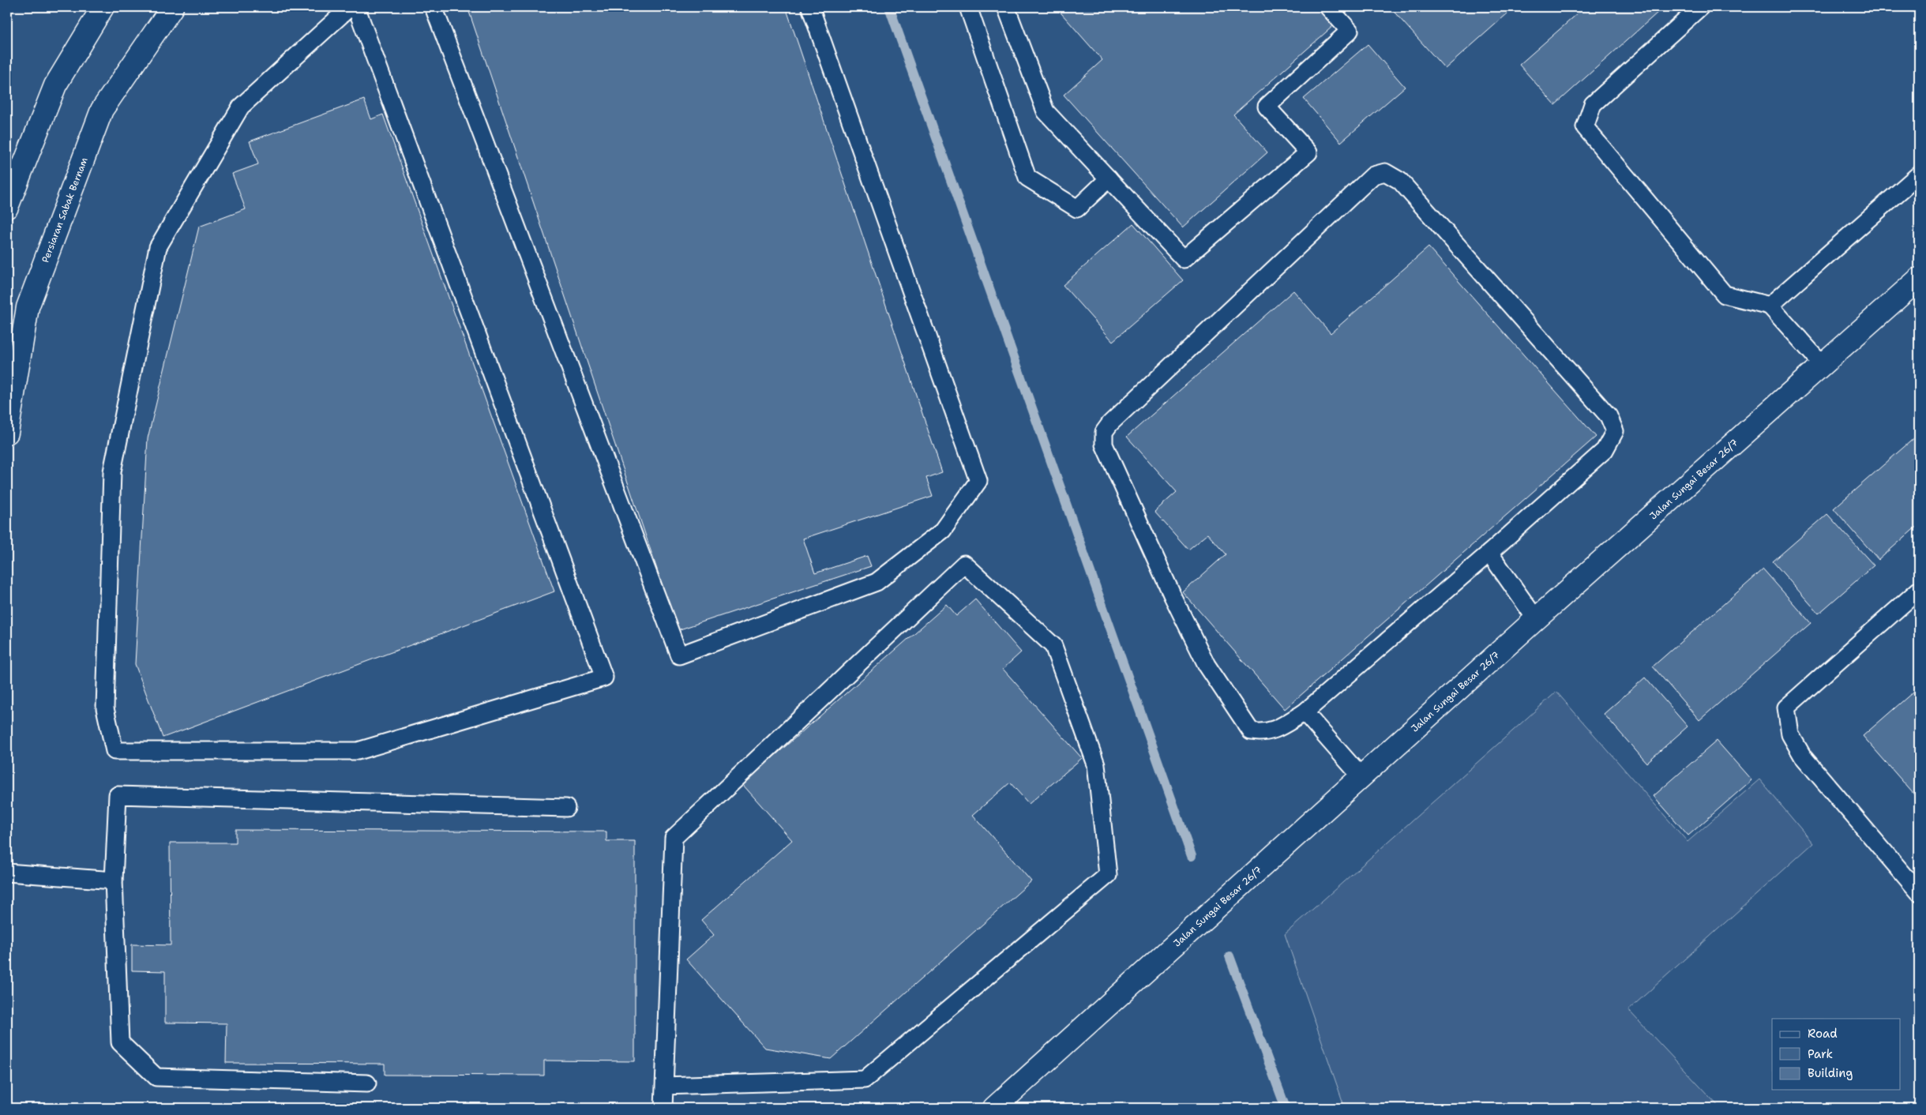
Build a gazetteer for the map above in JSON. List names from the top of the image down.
{
  "streets": {
    "street": ["Persiaran Sabak Bernam", "Jalan Sungai Besar 26/7"]
  },
  "legend": ["Road", "Park", "Building"]
}
